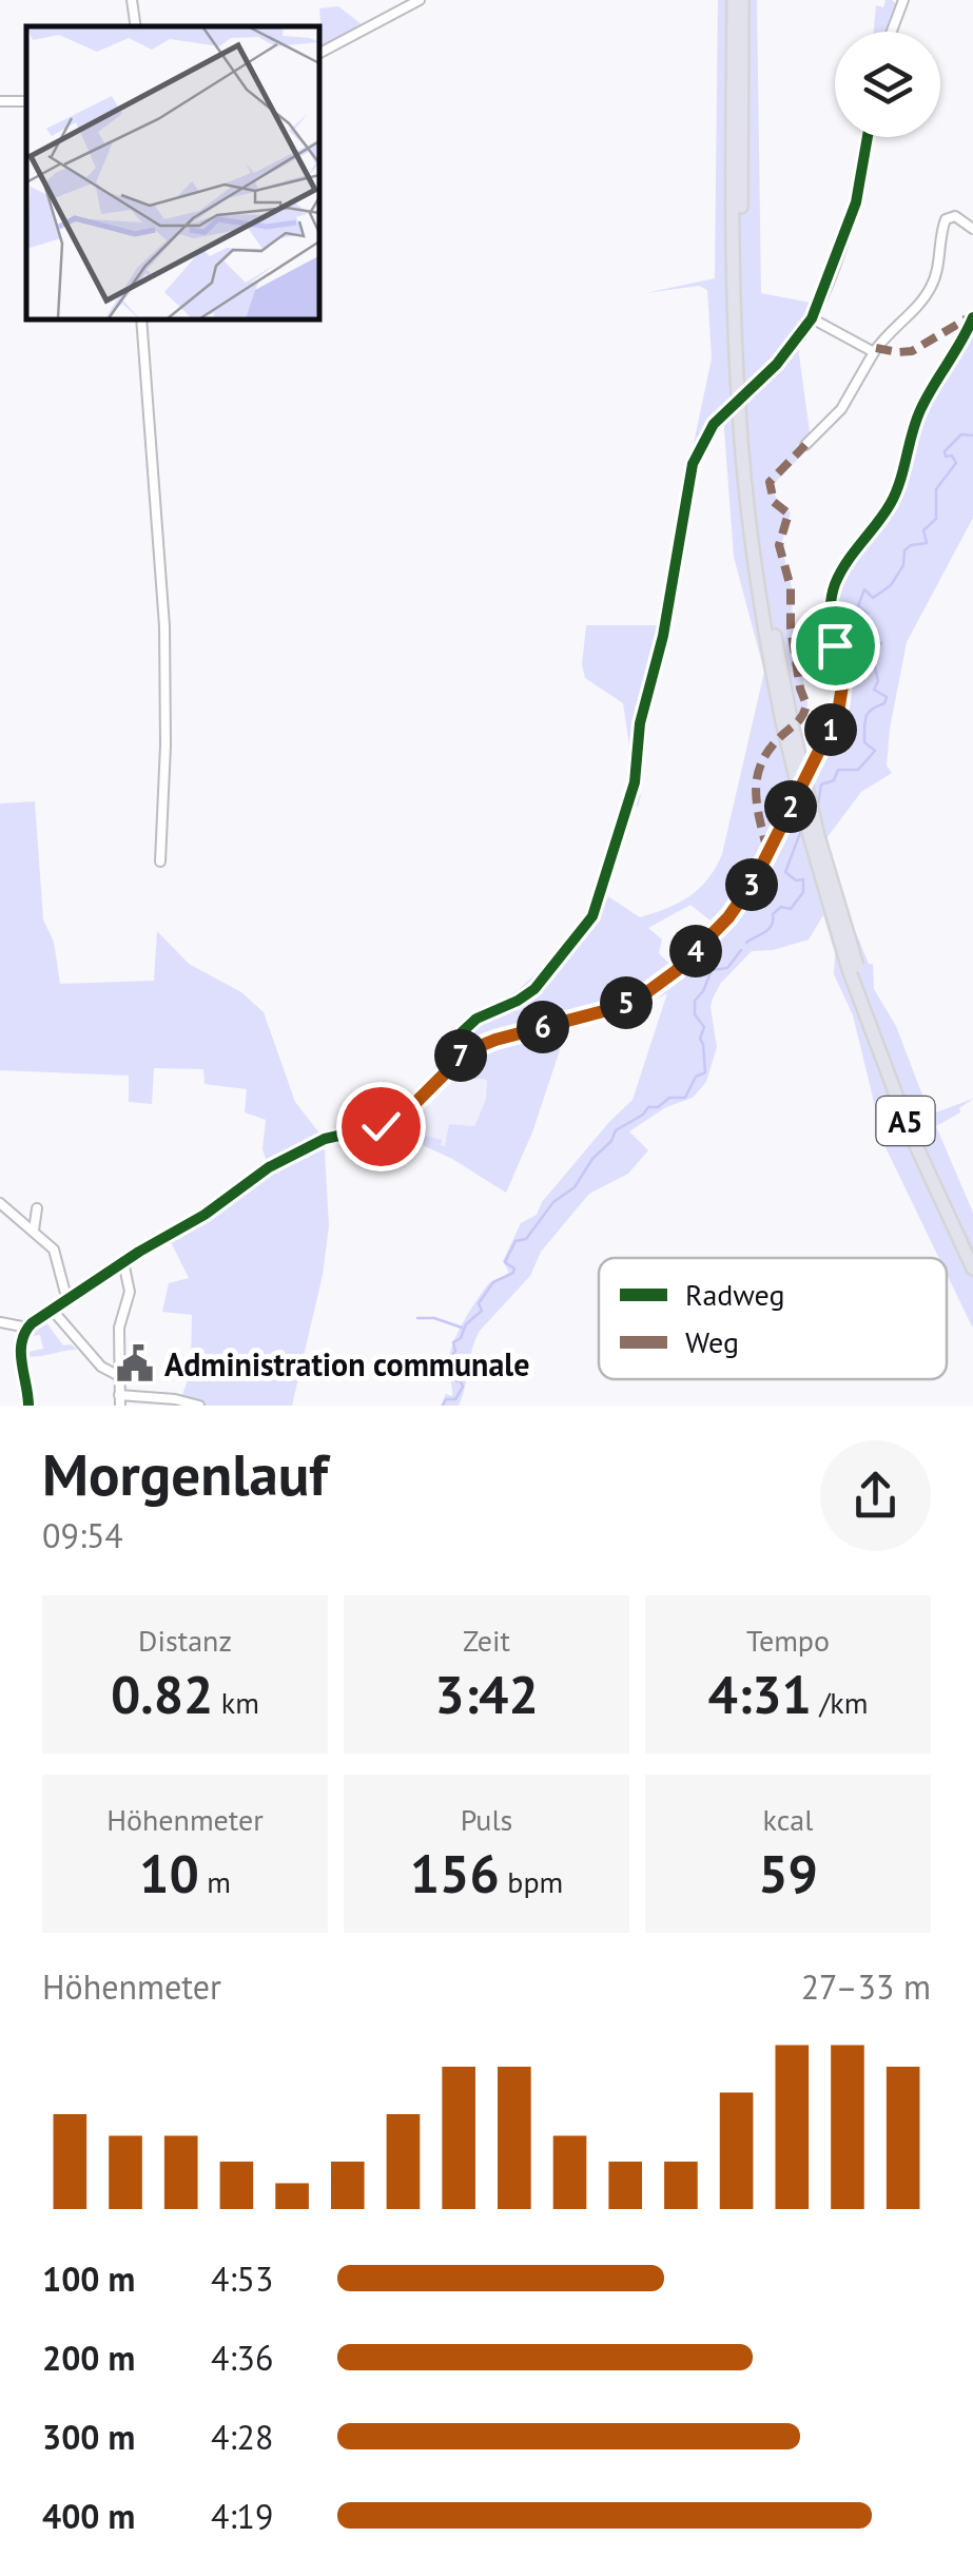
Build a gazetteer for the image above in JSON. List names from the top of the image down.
{
  "streets": {
    "highway": ["A5"]
  },
  "places": {
    "public building": ["Administration communale"]
  },
  "legend": ["Radweg", "Weg"],
  "page": {
    "pins": [
      "1",
      "2",
      "3",
      "4",
      "5",
      "6",
      "7"
    ],
    "heading": ["Morgenlauf", "09:54"],
    "stats": [
      ["Distanz", "0.82 km"],
      ["Zeit", "3:42"],
      ["Tempo", "4:31 /km"],
      ["Höhenmeter", "10 m"],
      ["Puls", "156 bpm"],
      ["kcal", "59"]
    ],
    "chart": ["Höhenmeter", "27–33 m"],
    "list": [
      {
        "name": "100 m",
        "note": "4:53"
      },
      {
        "name": "200 m",
        "note": "4:36"
      },
      {
        "name": "300 m",
        "note": "4:28"
      },
      {
        "name": "400 m",
        "note": "4:19"
      }
    ]
  }
}
